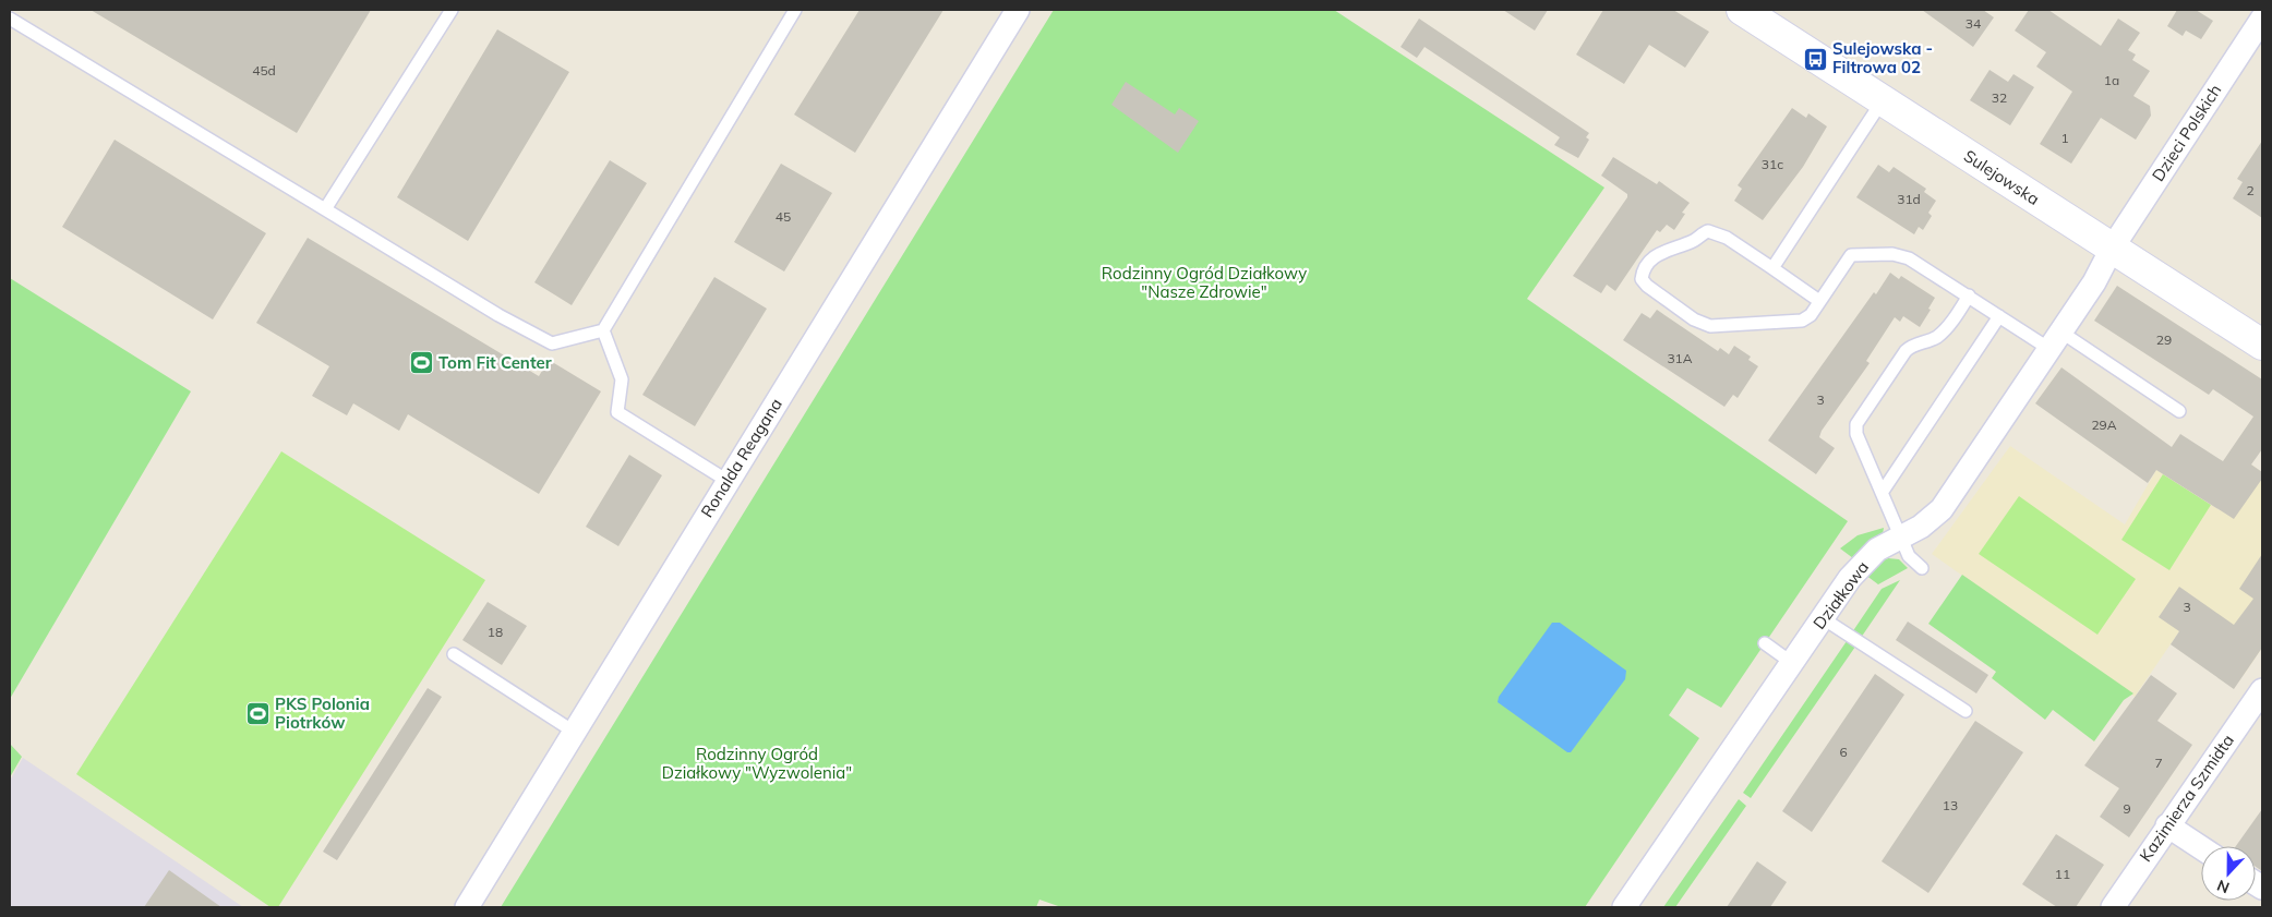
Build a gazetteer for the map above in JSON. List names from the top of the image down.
{
  "streets": {
    "main road": ["Sulejowska"],
    "street": [
      "Dzieci Polskich",
      "Ronalda Reagana",
      "Działkowa",
      "Kazimierza Szmidta"
    ]
  },
  "crossings": [
    ["Dzieci Polskich", "Sulejowska"],
    ["Dzieci Polskich", "Działkowa"],
    ["Sulejowska", "Działkowa"]
  ],
  "parks": ["Rodzinny Ogród Działkowy \"Nasze Zdrowie\"", "Rodzinny Ogród Działkowy \"Wyzwolenia\""],
  "places": {
    "bus stop": ["Sulejowska - Filtrowa 02"],
    "sports": ["Tom Fit Center", "PKS Polonia Piotrków"]
  },
  "house_numbers": [
    "34",
    "45d",
    "1a",
    "32",
    "1",
    "31c",
    "2",
    "31d",
    "45",
    "29",
    "31A",
    "3",
    "29A",
    "3",
    "18",
    "6",
    "7",
    "13",
    "9",
    "11"
  ],
  "north": "bottom"
}
